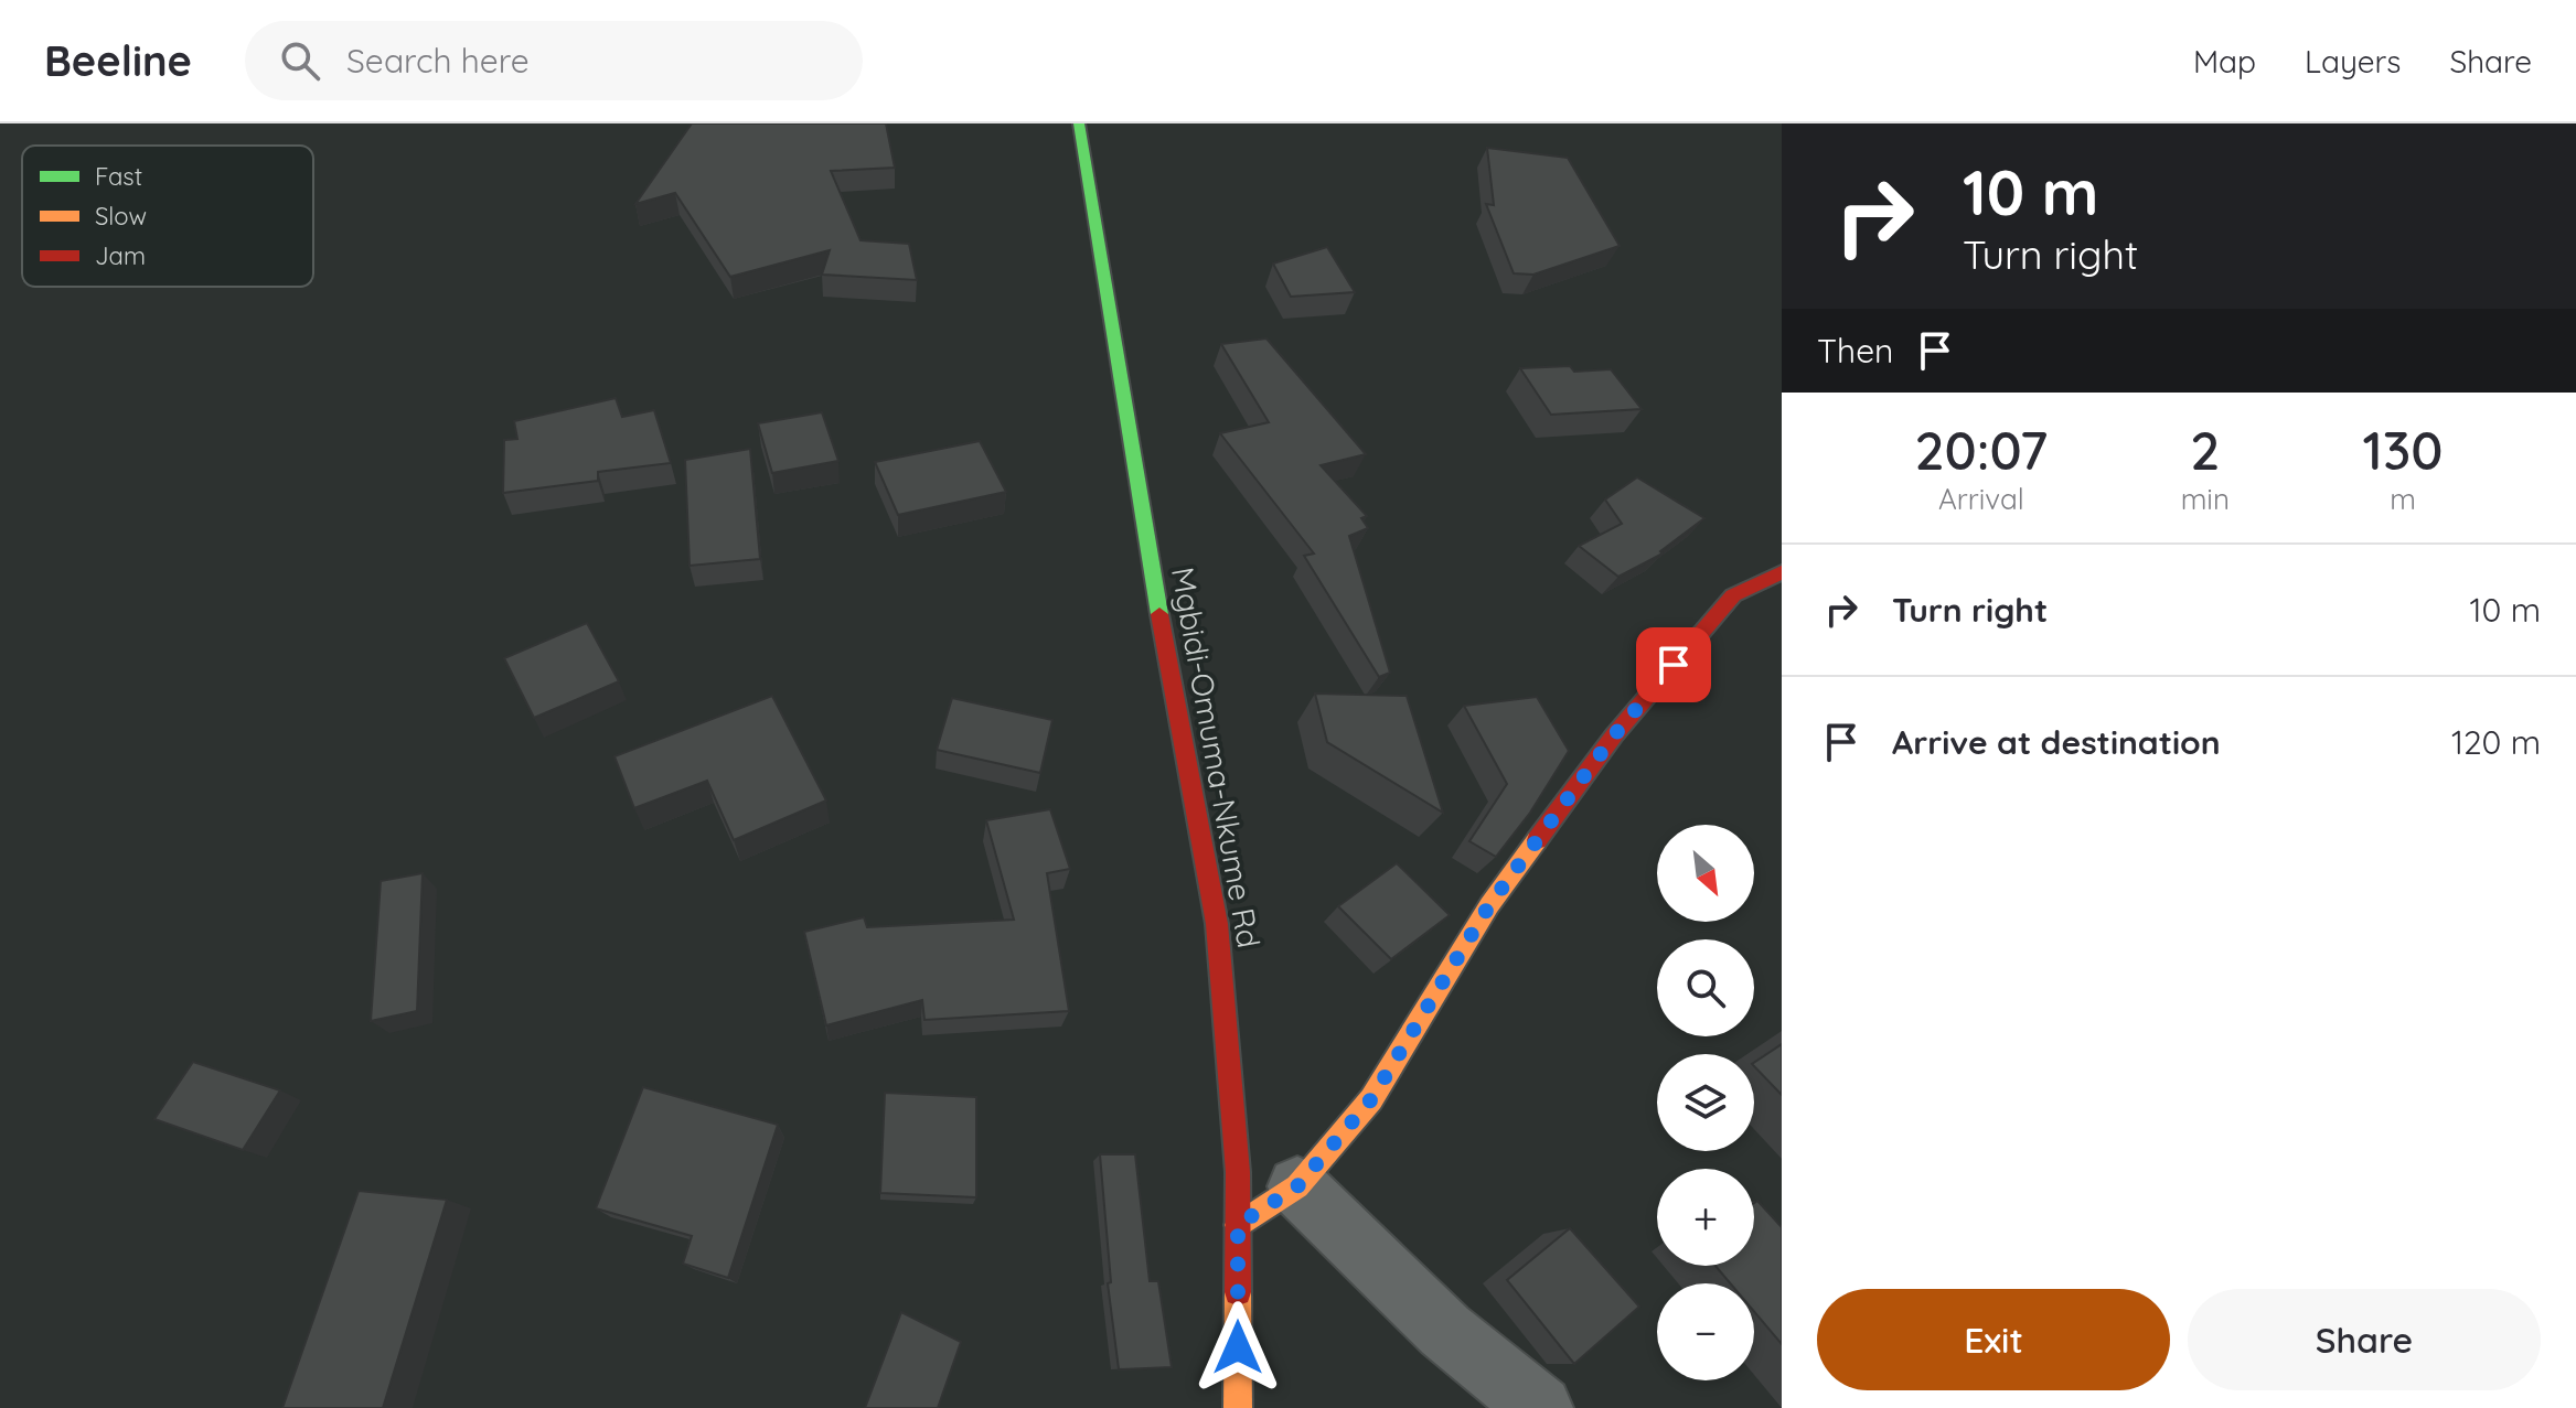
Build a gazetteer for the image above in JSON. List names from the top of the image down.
{
  "streets": {
    "street": ["Mgbidi-Omuma-Nkume Rd"]
  },
  "legend": ["Fast", "Slow", "Jam"],
  "north": "bottom right",
  "page": {
    "header": "Beeline",
    "search": "Search here",
    "nav": ["Map", "Layers", "Share"],
    "turn": ["10 m", "Turn right"],
    "then": "Then",
    "eta": [
      "20:07",
      "Arrival",
      "2",
      "min",
      "130",
      "m"
    ],
    "list": [
      {
        "name": "Turn right",
        "value": "10 m"
      },
      {
        "name": "Arrive at destination",
        "value": "120 m"
      }
    ],
    "map_buttons": ["+", "−"],
    "buttons": ["Exit", "Share"]
  }
}
